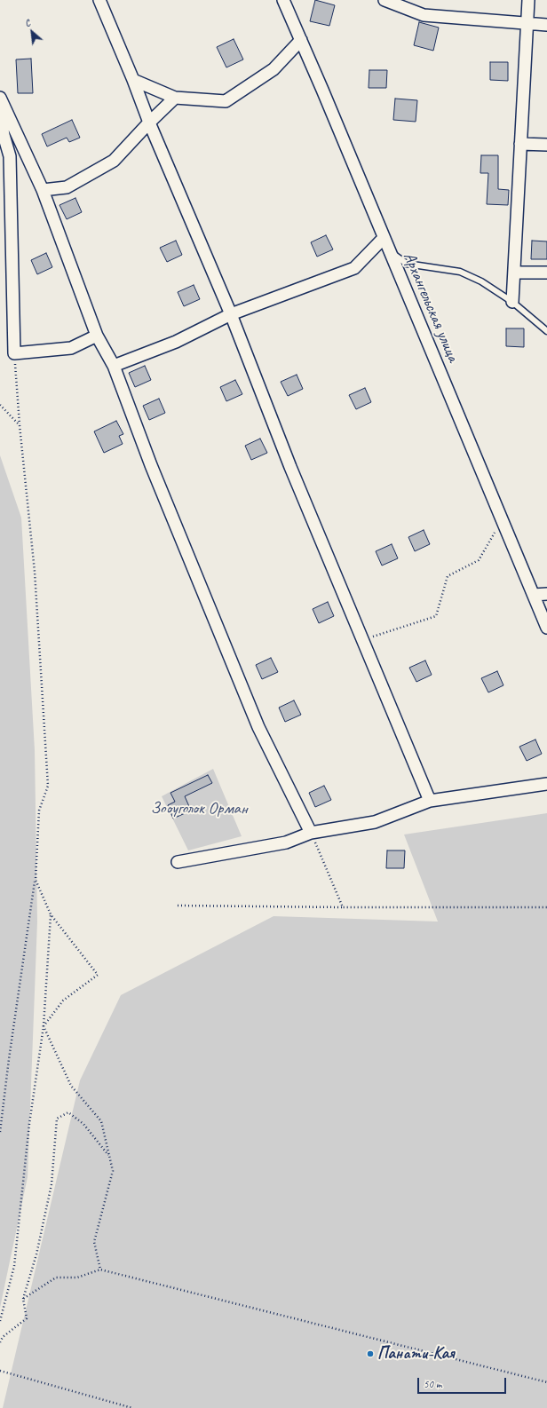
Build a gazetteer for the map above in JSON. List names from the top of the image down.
{
  "streets": {
    "street": ["Архангельская улица"]
  },
  "parks": ["Зооуголок Орман"],
  "places": ["Панати-Кая"],
  "scale_bar": "50 m",
  "north": "top left"
}
